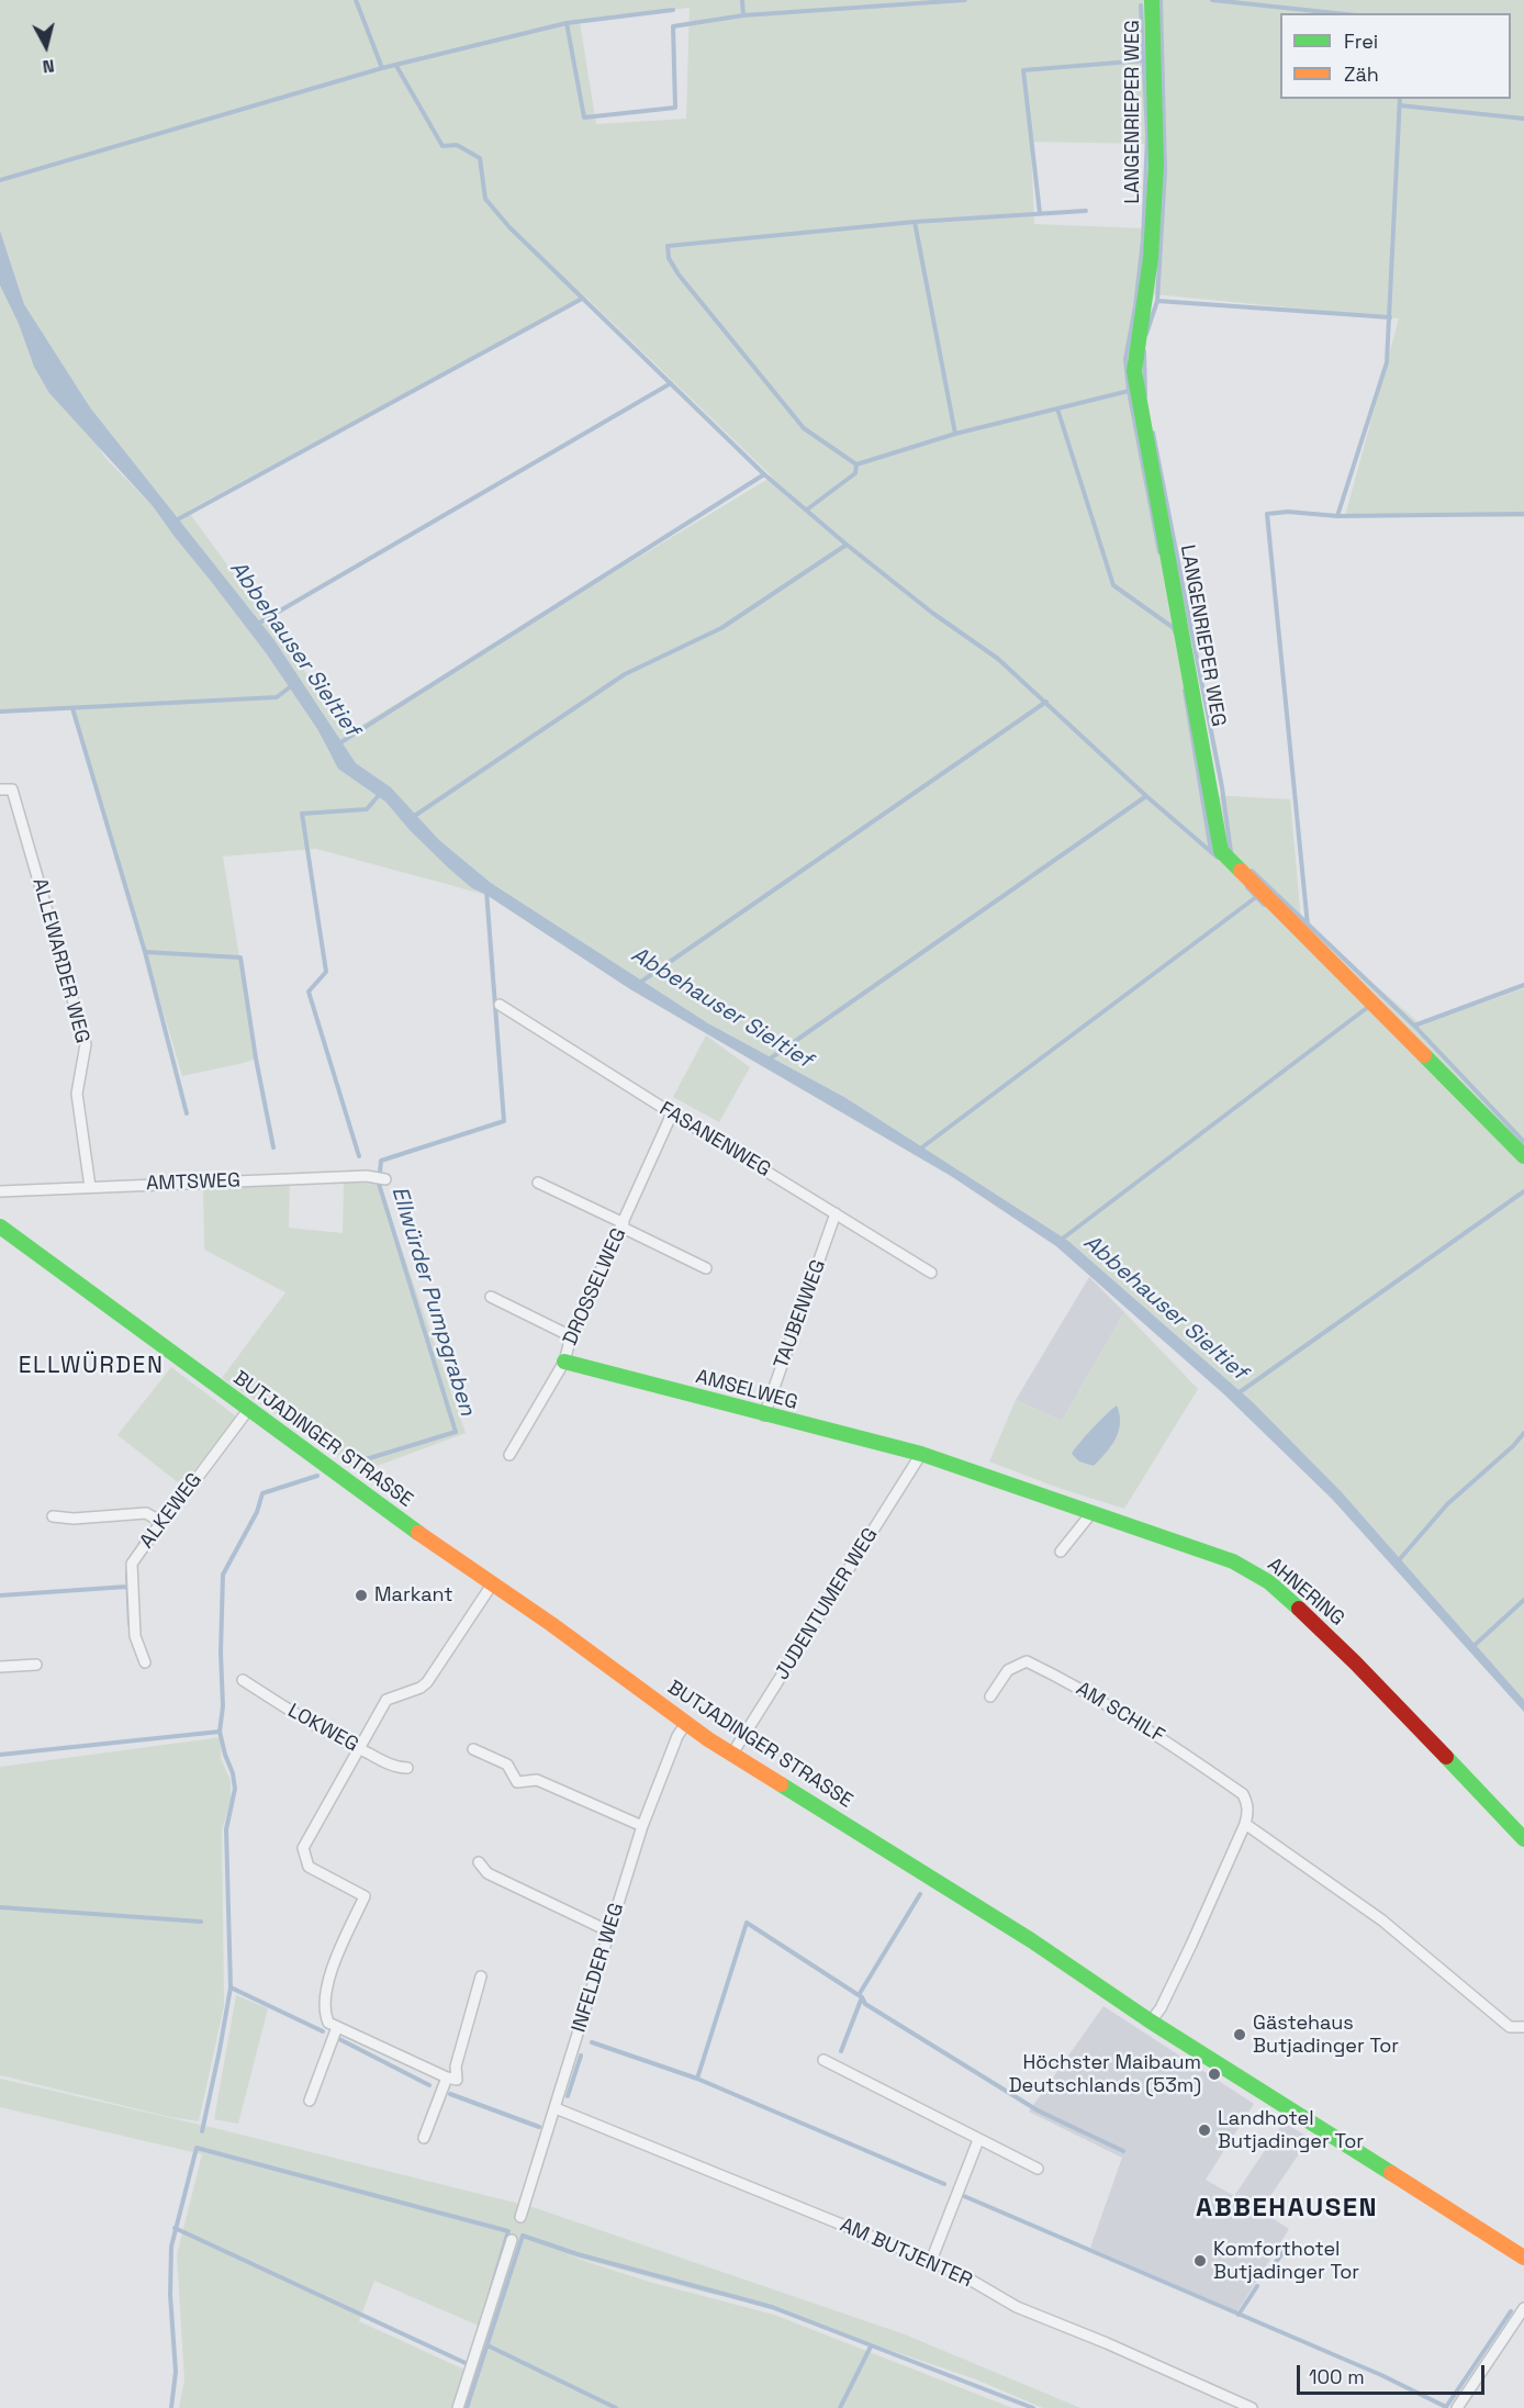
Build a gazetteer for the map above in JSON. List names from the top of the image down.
{
  "streets": {
    "street": [
      "LANGENRIEPER WEG",
      "ALLEWARDER WEG",
      "FASANENWEG",
      "AMTSWEG",
      "DROSSELWEG",
      "TAUBENWEG",
      "AMSELWEG",
      "BUTJADINGER STRASSE",
      "ALKEWEG",
      "AHNERING",
      "JUDENTUMER WEG",
      "AM SCHILF",
      "LOKWEG",
      "INFELDER WEG",
      "AM BUTJENTER"
    ]
  },
  "crossings": [
    ["ALLEWARDER WEG", "AMTSWEG"],
    ["FASANENWEG", "DROSSELWEG"],
    ["FASANENWEG", "TAUBENWEG"],
    ["DROSSELWEG", "AMSELWEG"],
    ["TAUBENWEG", "AMSELWEG"],
    ["AMSELWEG", "AHNERING"],
    ["AMSELWEG", "JUDENTUMER WEG"],
    ["BUTJADINGER STRASSE", "ALKEWEG"],
    ["BUTJADINGER STRASSE", "JUDENTUMER WEG"],
    ["BUTJADINGER STRASSE", "INFELDER WEG"],
    ["AHNERING", "JUDENTUMER WEG"],
    ["INFELDER WEG", "AM BUTJENTER"]
  ],
  "districts": ["ELLWÜRDEN", "ABBEHAUSEN"],
  "water": ["Abbehauser Sieltief", "Ellwürder Pumpgraben"],
  "places": [
    "Markant",
    "Gästehaus Butjadinger Tor",
    "Höchster Maibaum Deutschlands (53m)",
    "Landhotel Butjadinger Tor",
    "Komforthotel Butjadinger Tor"
  ],
  "legend": ["Frei", "Zäh"],
  "scale_bar": "100 m",
  "north": "bottom"
}
